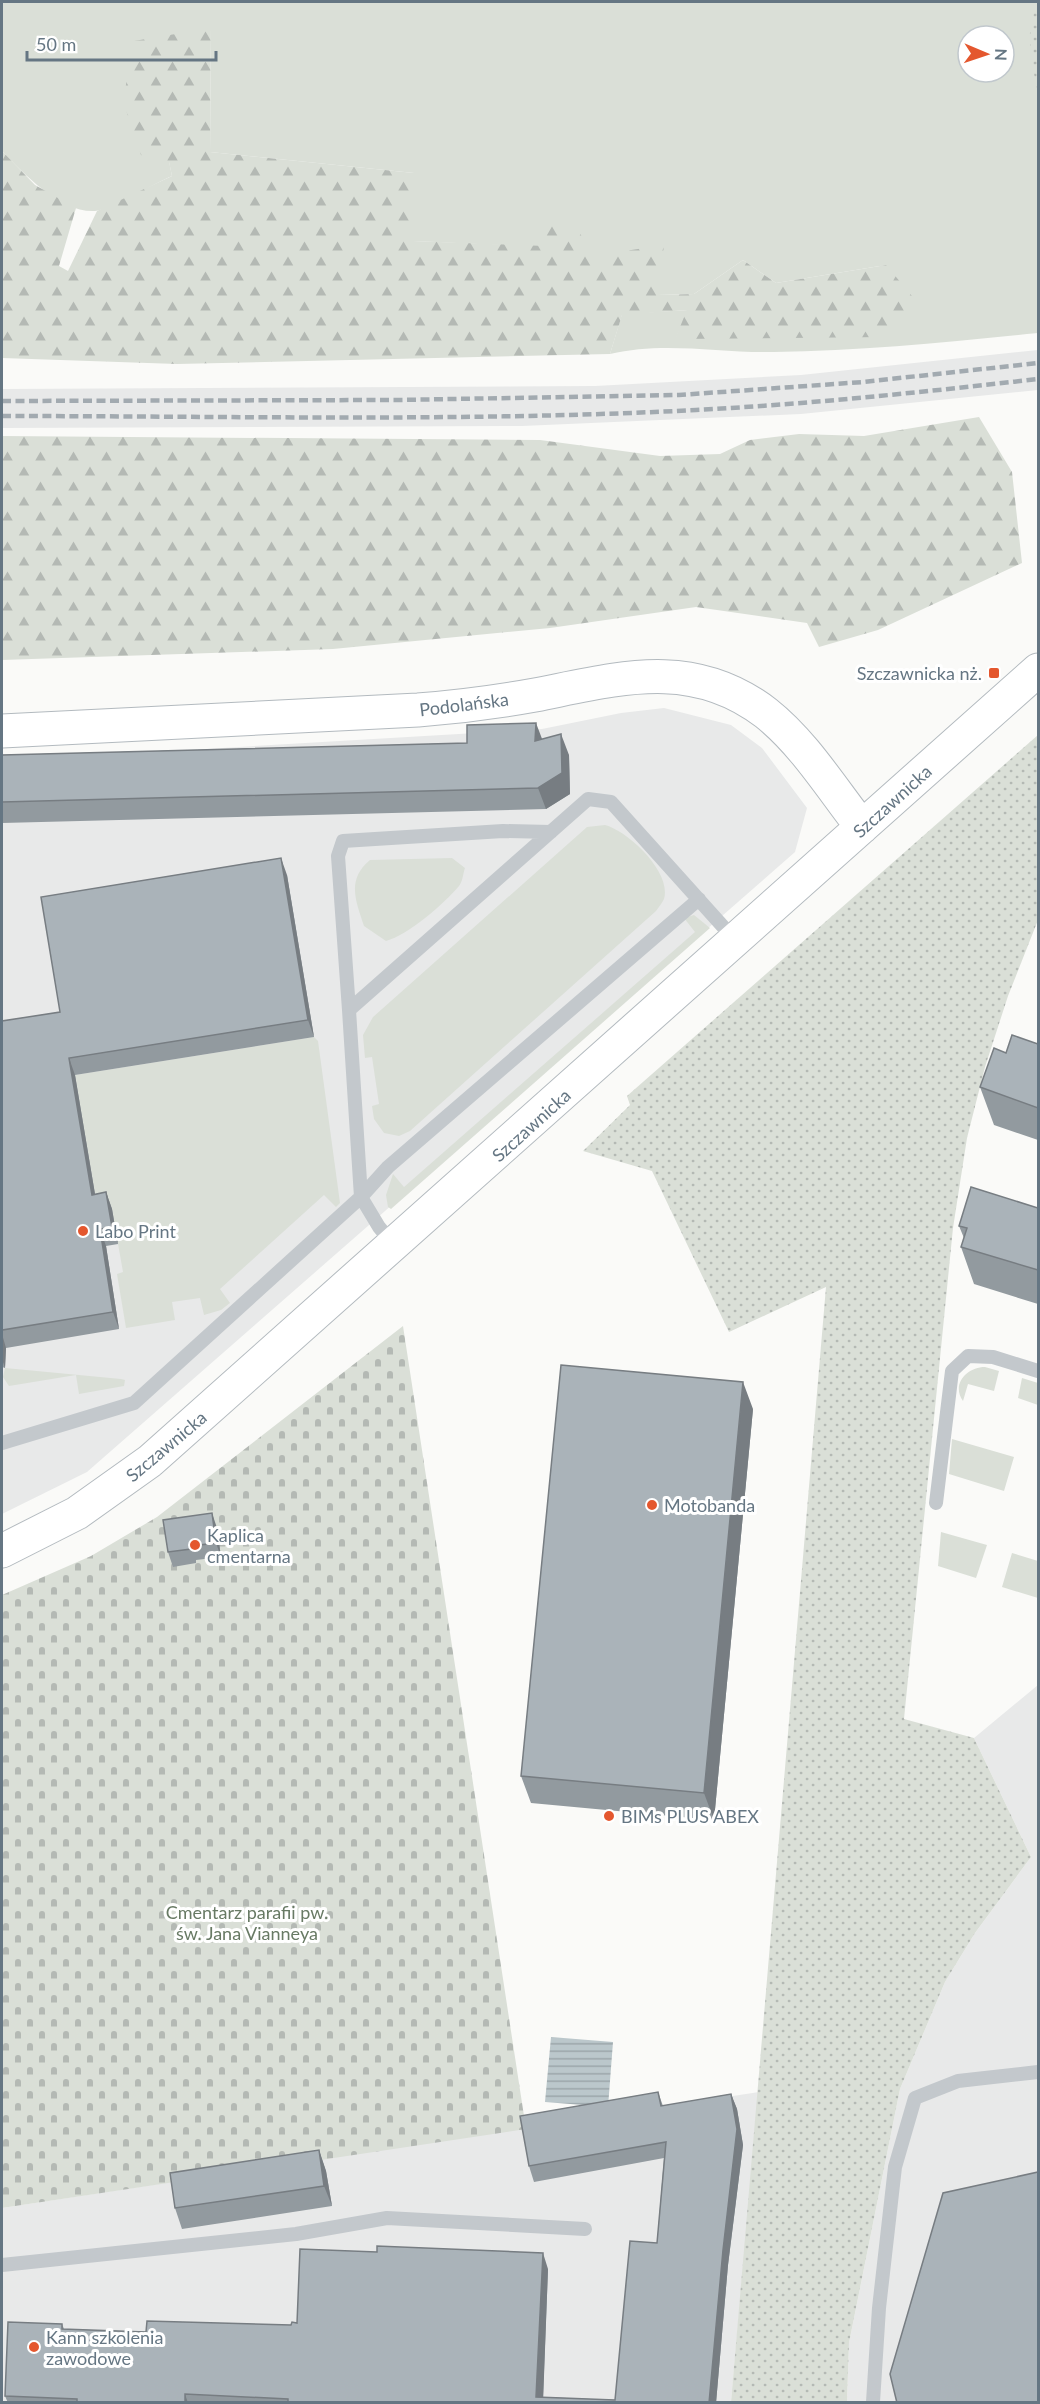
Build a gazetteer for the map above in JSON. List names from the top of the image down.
{
  "streets": {
    "street": ["Podolańska", "Szczawnicka"]
  },
  "crossings": [
    ["Podolańska", "Szczawnicka"]
  ],
  "parks": ["Cmentarz parafii pw. św. Jana Vianneya"],
  "places": {
    "transit": ["Szczawnicka nż."],
    "other": [
      "Labo Print",
      "Motobanda",
      "Kaplica cmentarna",
      "BIMs PLUS ABEX",
      "Kann szkolenia zawodowe"
    ]
  },
  "scale_bar": "50 m",
  "north": "right"
}
